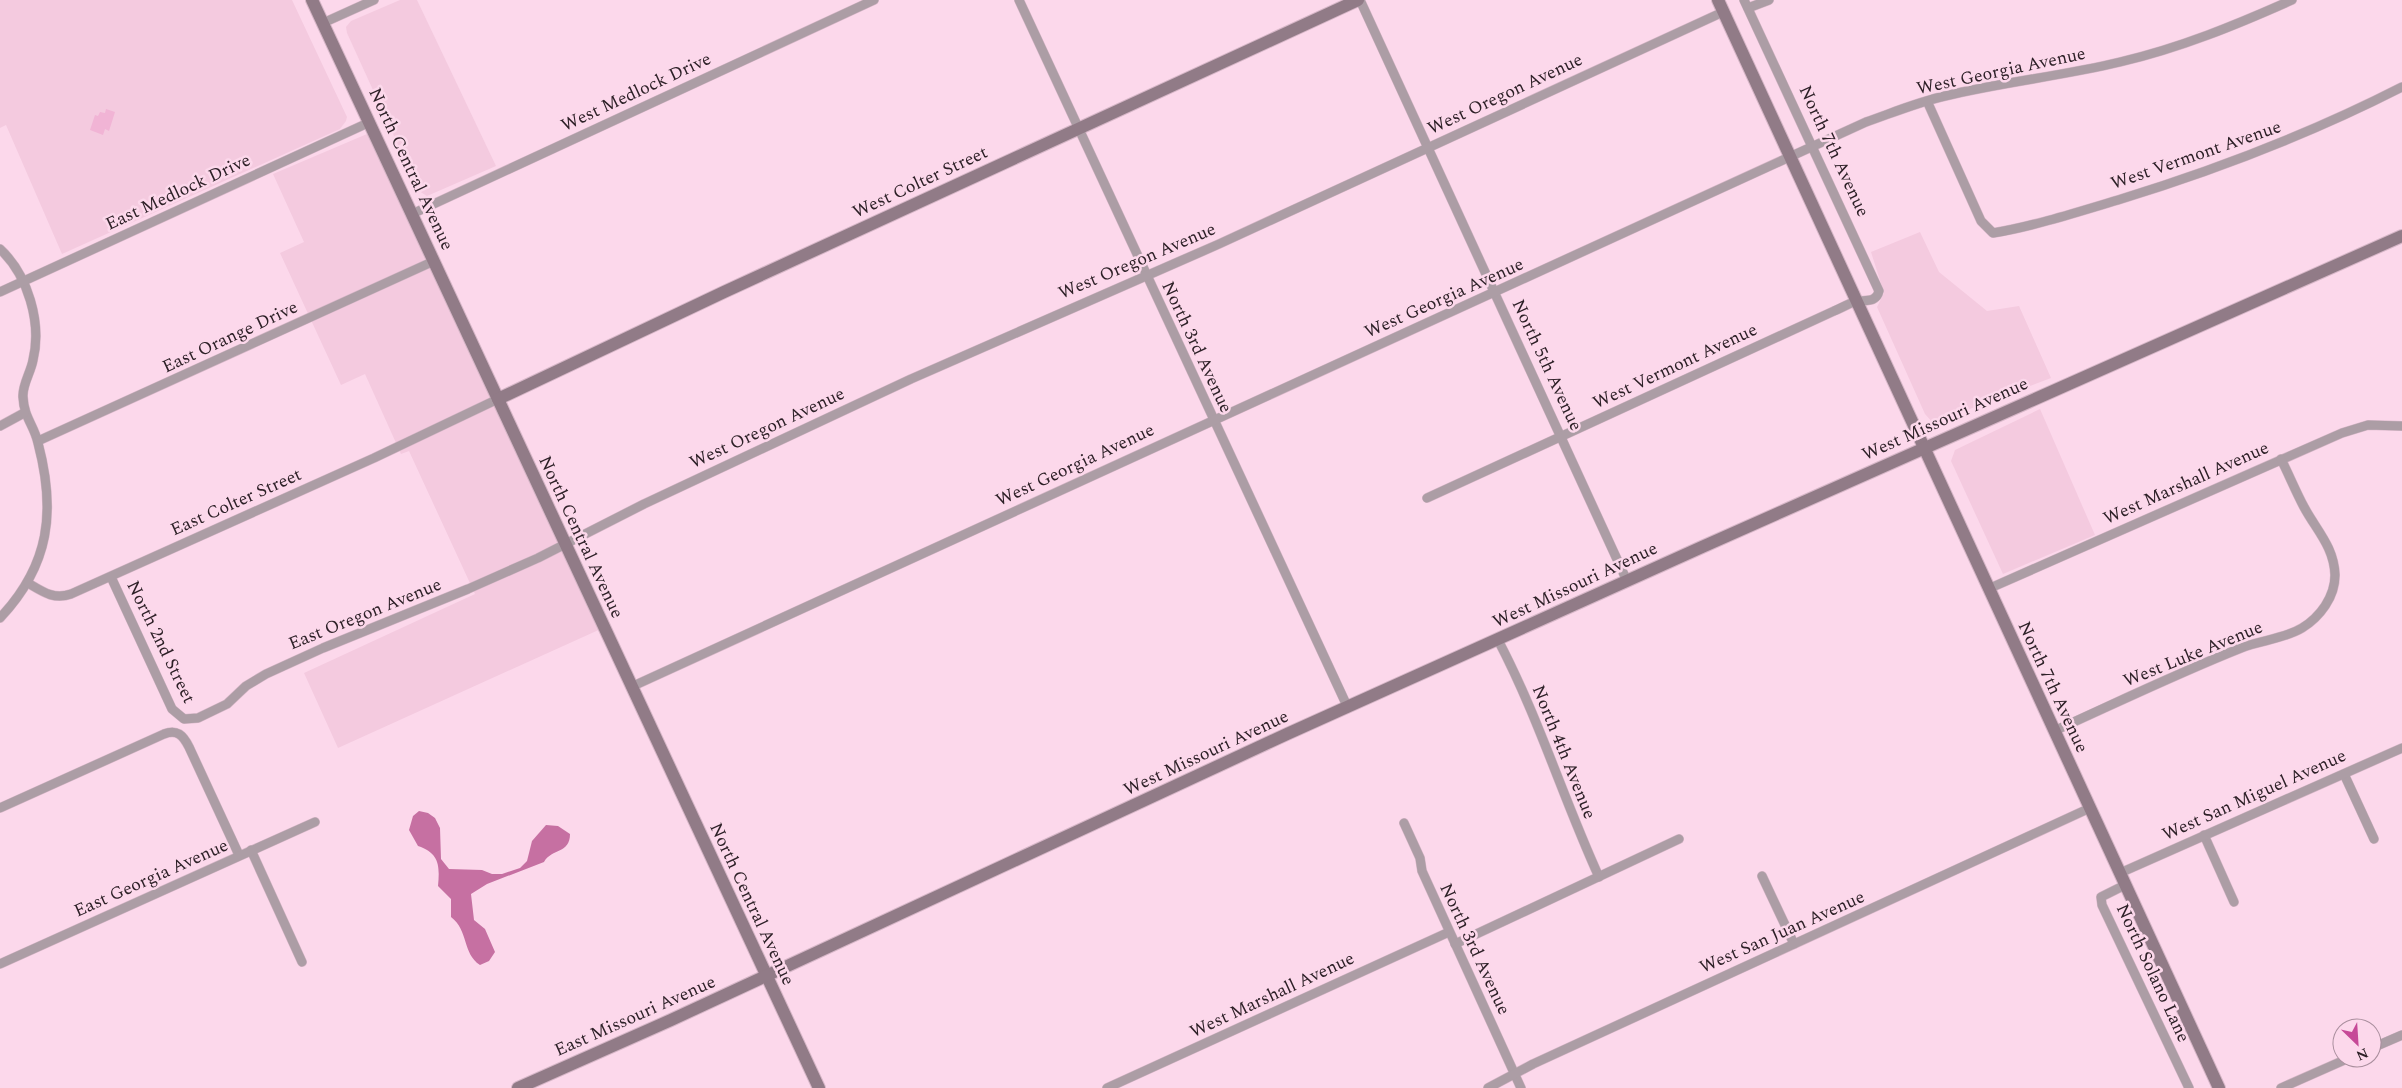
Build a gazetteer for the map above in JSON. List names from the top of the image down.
{
  "streets": {
    "main road": [
      "North 7th Avenue",
      "North Central Avenue",
      "West Colter Street",
      "West Missouri Avenue",
      "East Missouri Avenue"
    ],
    "street": [
      "West Georgia Avenue",
      "West Medlock Drive",
      "West Oregon Avenue",
      "West Vermont Avenue",
      "East Medlock Drive",
      "East Orange Drive",
      "North 3rd Avenue",
      "North 5th Avenue",
      "West Marshall Avenue",
      "East Colter Street",
      "East Oregon Avenue",
      "North 2nd Street",
      "West Luke Avenue",
      "North 4th Avenue",
      "West San Miguel Avenue",
      "East Georgia Avenue",
      "West San Juan Avenue",
      "North Solano Lane"
    ]
  },
  "crossings": [
    ["West Georgia Avenue", "North 7th Avenue"],
    ["West Georgia Avenue", "West Vermont Avenue"],
    ["West Georgia Avenue", "North Central Avenue"],
    ["West Georgia Avenue", "North 3rd Avenue"],
    ["West Georgia Avenue", "North 5th Avenue"],
    ["West Medlock Drive", "North Central Avenue"],
    ["West Oregon Avenue", "North 7th Avenue"],
    ["West Oregon Avenue", "North Central Avenue"],
    ["West Oregon Avenue", "North 3rd Avenue"],
    ["West Oregon Avenue", "North 5th Avenue"],
    ["West Oregon Avenue", "East Oregon Avenue"],
    ["North 7th Avenue", "West Vermont Avenue"],
    ["North 7th Avenue", "West Missouri Avenue"],
    ["North 7th Avenue", "West Marshall Avenue"],
    ["North 7th Avenue", "West Luke Avenue"],
    ["North 7th Avenue", "West San Miguel Avenue"],
    ["North 7th Avenue", "West San Juan Avenue"],
    ["North 7th Avenue", "North Solano Lane"],
    ["West Vermont Avenue", "North 5th Avenue"],
    ["North Central Avenue", "West Colter Street"],
    ["North Central Avenue", "East Medlock Drive"],
    ["North Central Avenue", "East Orange Drive"],
    ["North Central Avenue", "West Missouri Avenue"],
    ["North Central Avenue", "East Colter Street"],
    ["North Central Avenue", "East Oregon Avenue"],
    ["North Central Avenue", "East Missouri Avenue"],
    ["West Colter Street", "North 3rd Avenue"],
    ["West Colter Street", "North 5th Avenue"],
    ["West Colter Street", "East Colter Street"],
    ["North 3rd Avenue", "West Missouri Avenue"],
    ["North 3rd Avenue", "West Marshall Avenue"],
    ["North 3rd Avenue", "West San Juan Avenue"],
    ["North 5th Avenue", "West Missouri Avenue"],
    ["West Missouri Avenue", "North 4th Avenue"],
    ["West Missouri Avenue", "East Missouri Avenue"],
    ["West Marshall Avenue", "West Luke Avenue"],
    ["East Colter Street", "North 2nd Street"],
    ["East Oregon Avenue", "North 2nd Street"],
    ["North 2nd Street", "East Georgia Avenue"]
  ],
  "north": "bottom right"
}
